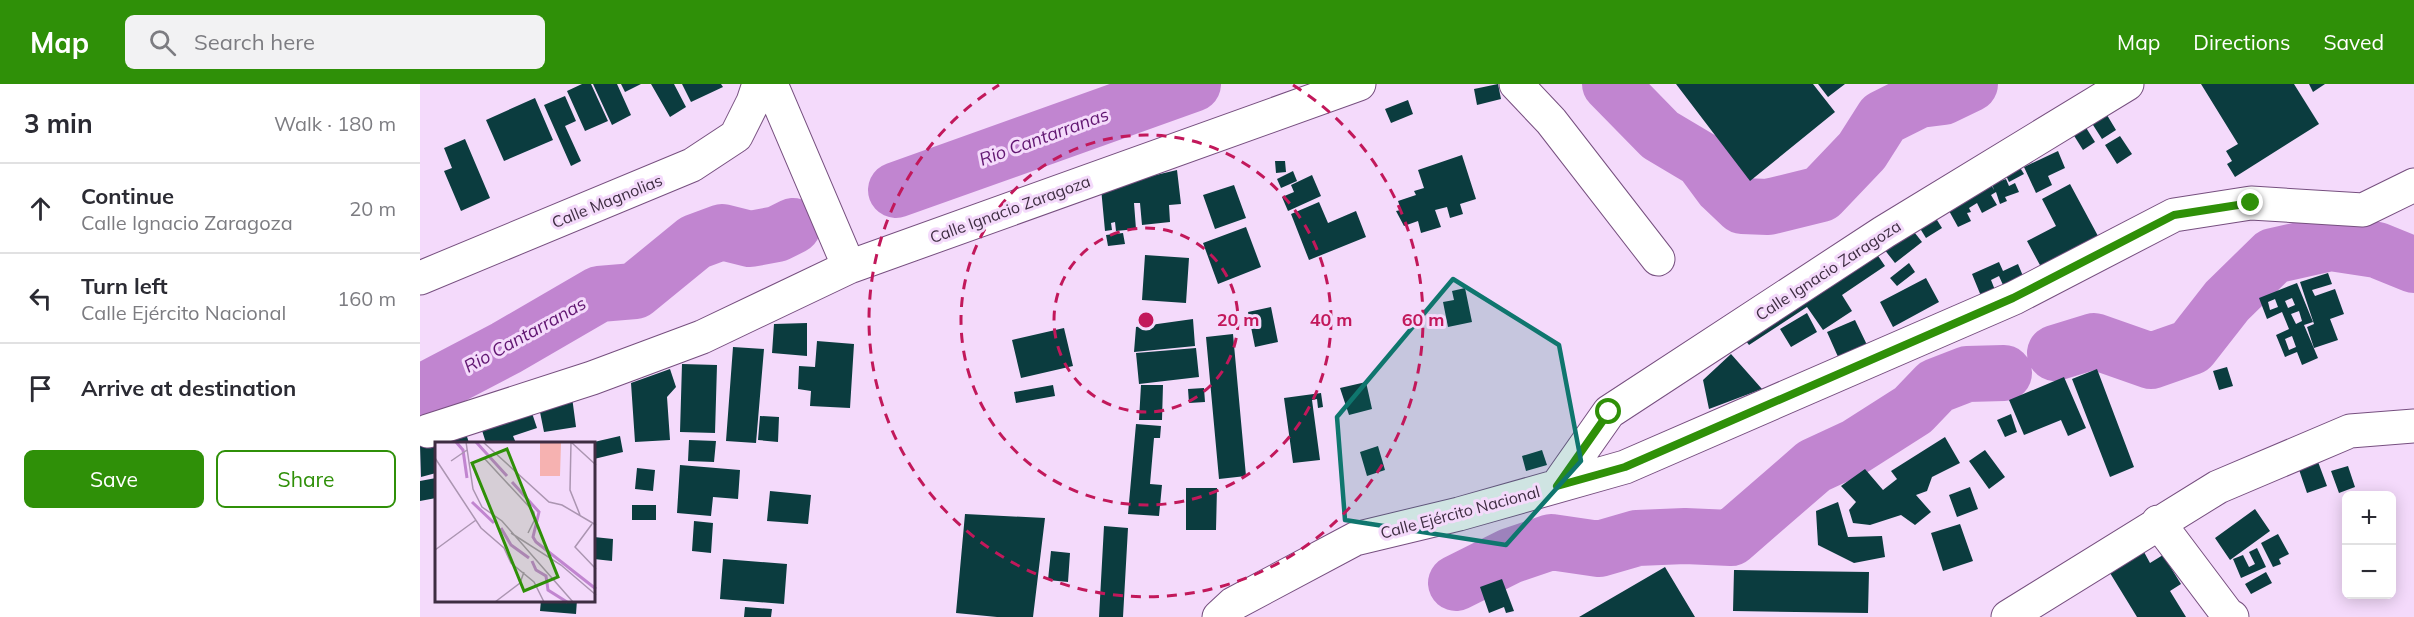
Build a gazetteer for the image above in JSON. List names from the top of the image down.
{
  "streets": {
    "street": ["Calle Magnolias", "Calle Ignacio Zaragoza", "Calle Ejército Nacional"]
  },
  "crossings": [
    ["Calle Ignacio Zaragoza", "Calle Ejército Nacional"]
  ],
  "water": ["Rio Cantarranas"],
  "page": {
    "header": "Map",
    "search": "Search here",
    "nav": ["Map", "Directions", "Saved"],
    "heading": ["3 min", "Walk · 180 m"],
    "list": [
      ["Continue", "Calle Ignacio Zaragoza", "20 m"],
      ["Turn left", "Calle Ejército Nacional", "160 m"],
      "Arrive at destination"
    ],
    "buttons": ["Save", "Share"],
    "map_buttons": ["+", "−"]
  },
  "rings": ["20 m", "40 m", "60 m"]
}
